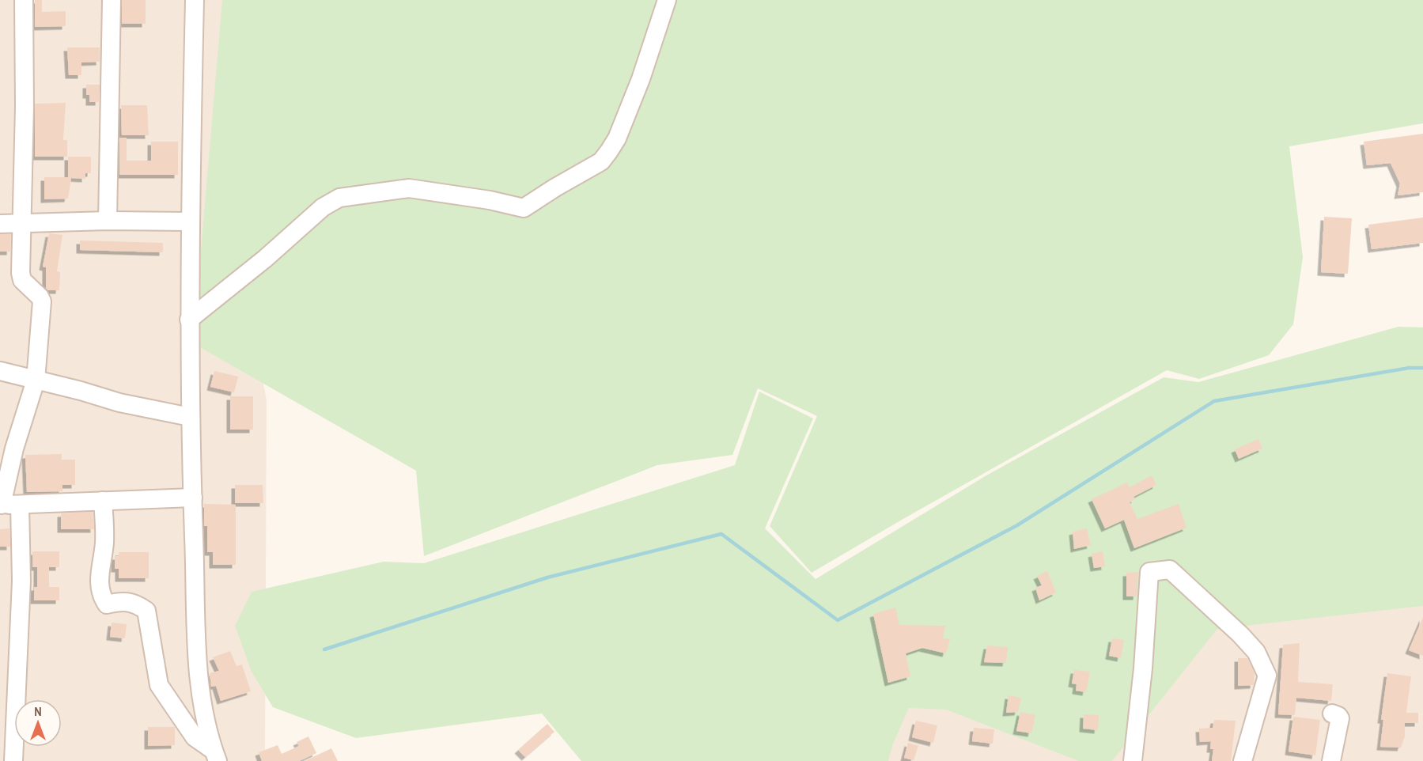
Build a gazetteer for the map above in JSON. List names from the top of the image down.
{
  "north": "top"
}
